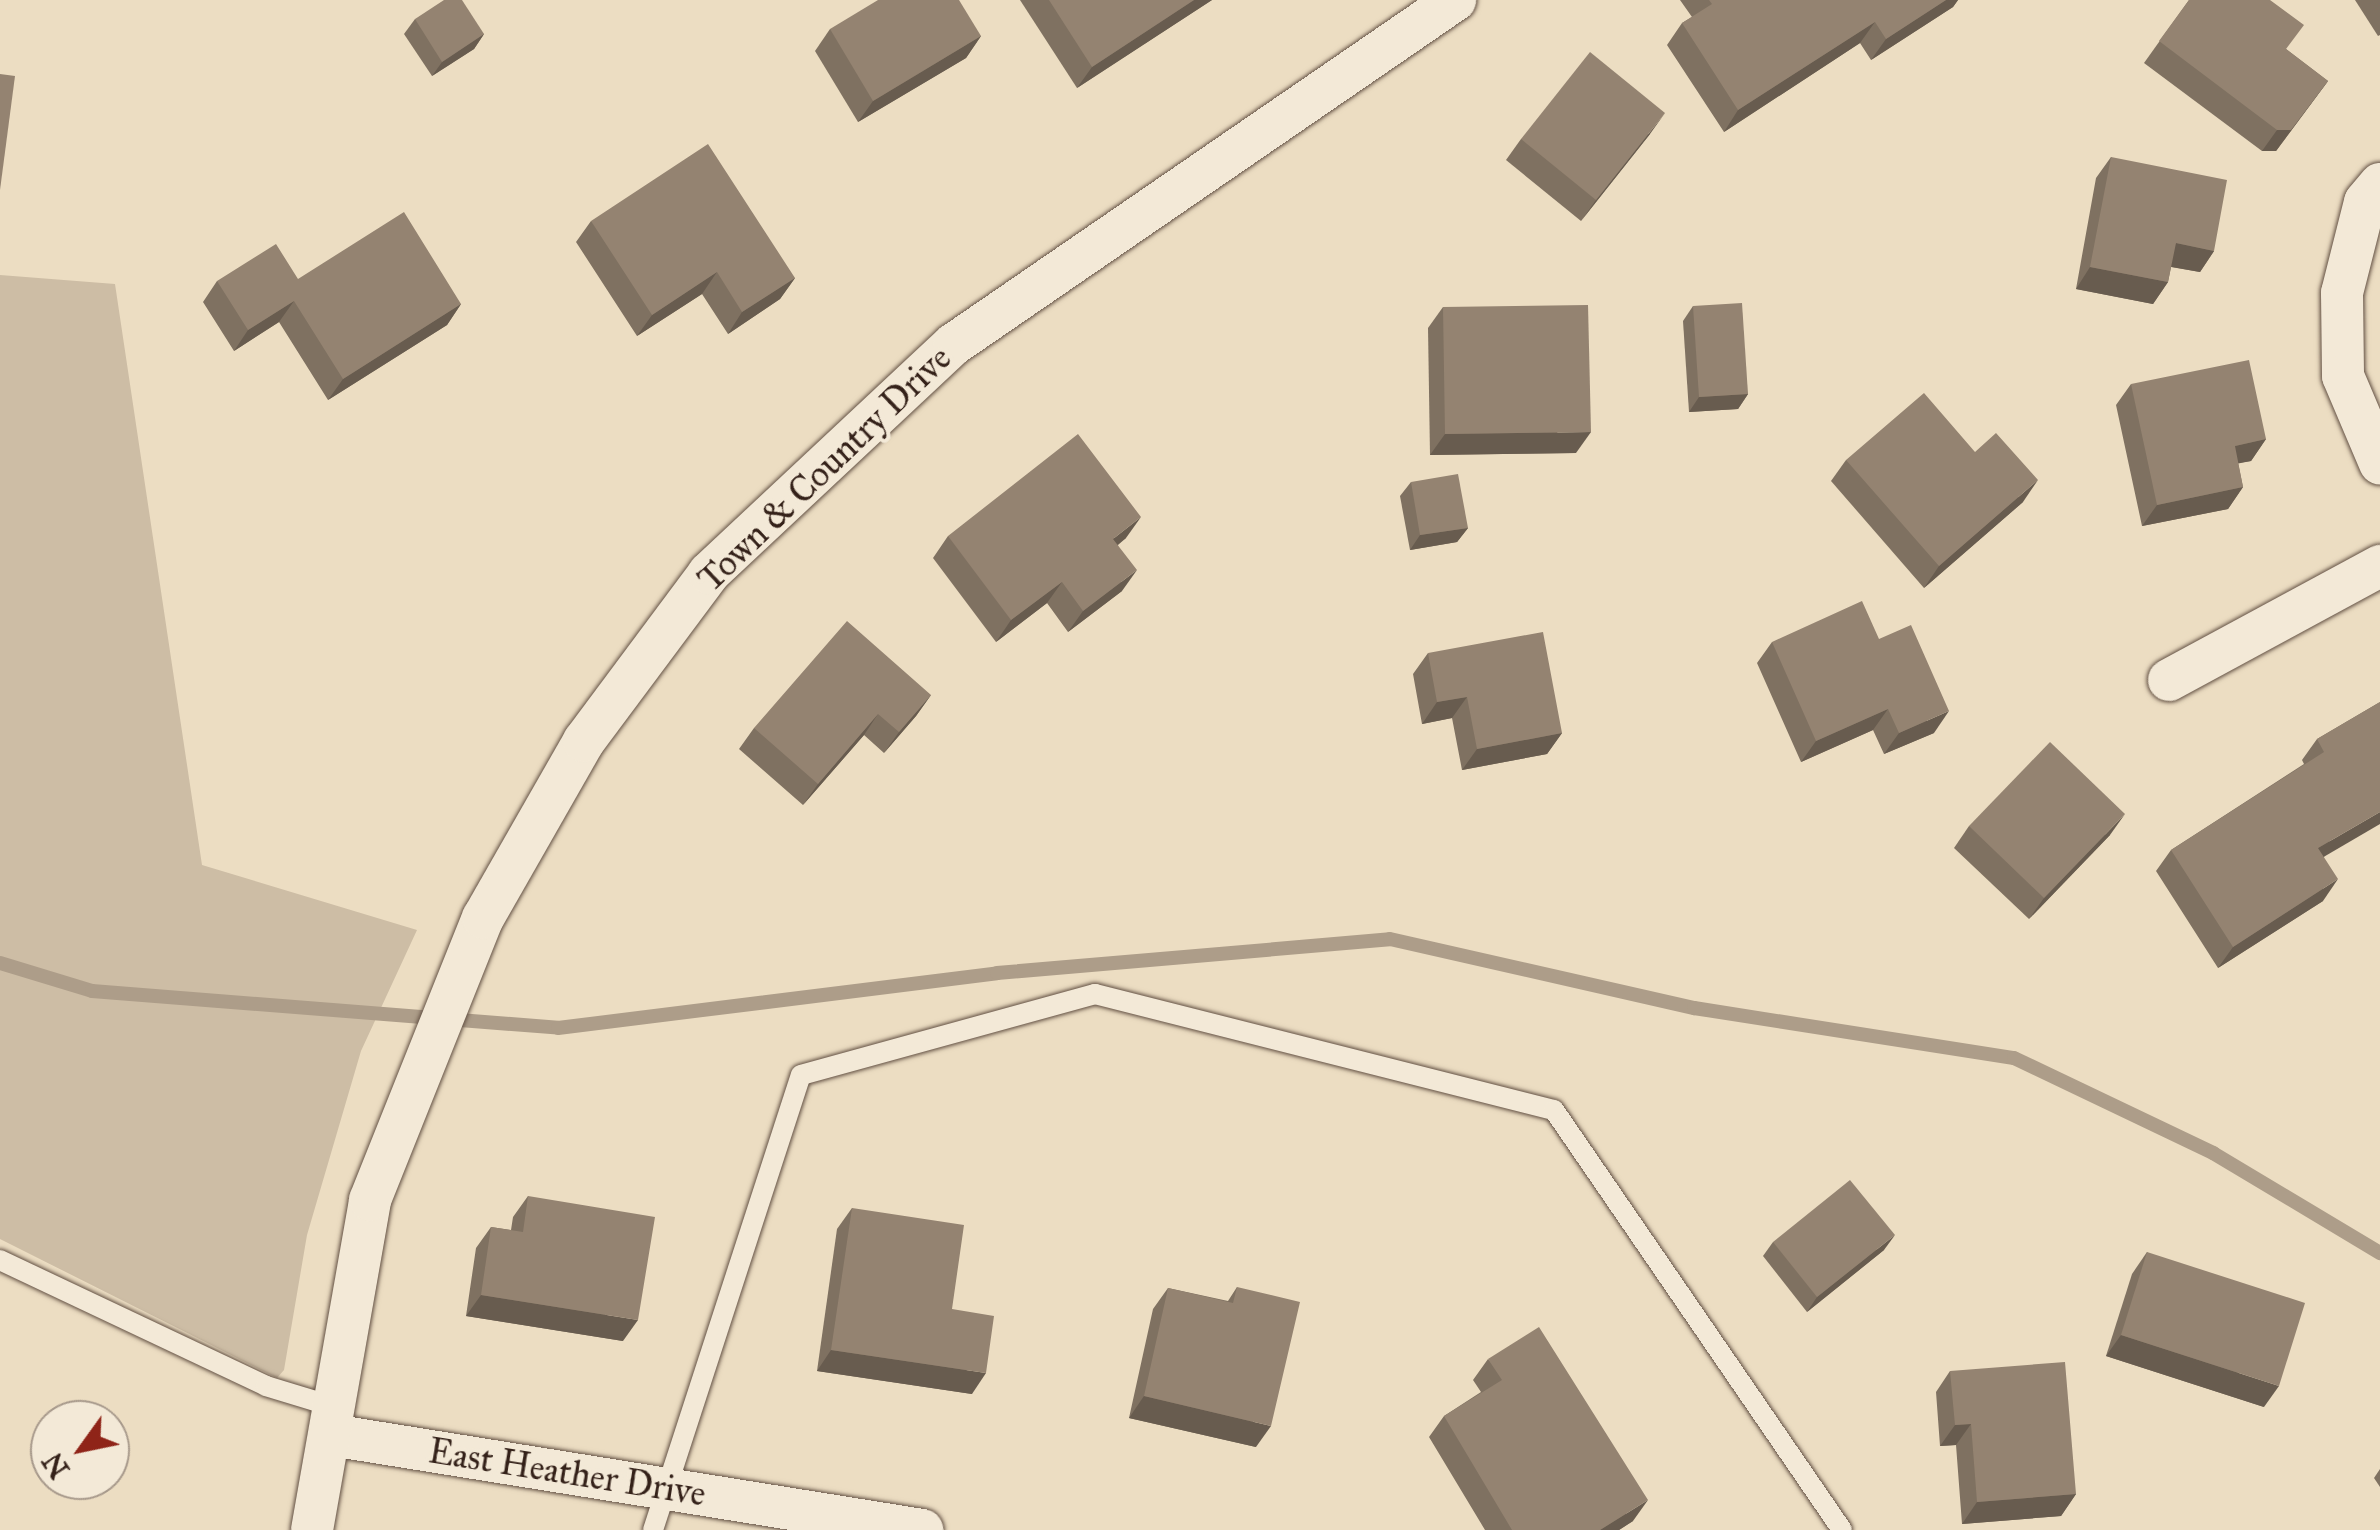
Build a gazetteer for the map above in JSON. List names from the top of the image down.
{
  "streets": {
    "street": ["Town & Country Drive", "East Heather Drive"]
  },
  "crossings": [
    ["Town & Country Drive", "East Heather Drive"]
  ],
  "north": "bottom left"
}
